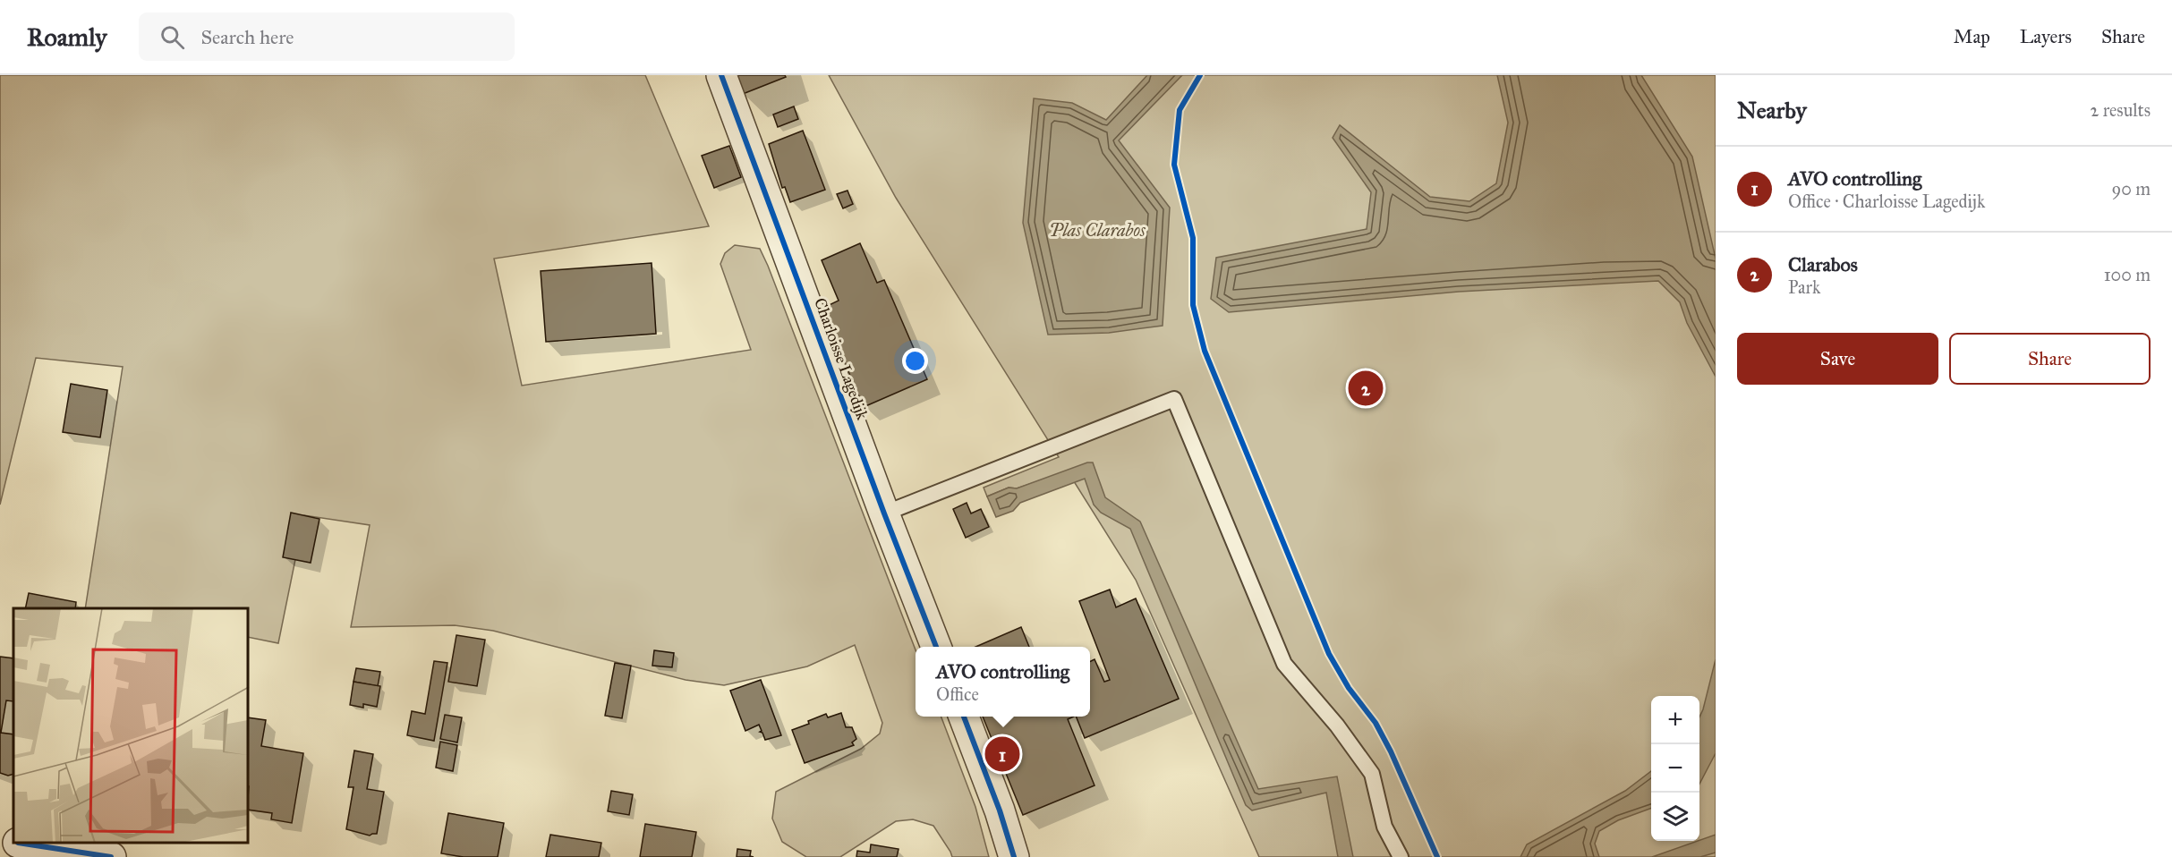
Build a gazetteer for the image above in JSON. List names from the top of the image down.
{
  "streets": {
    "street": ["Charloisse Lagedijk"]
  },
  "water": ["Plas Clarabos"],
  "page": {
    "header": "Roamly",
    "search": "Search here",
    "nav": ["Map", "Layers", "Share"],
    "heading": ["Nearby", "2 results"],
    "list": [
      {
        "mark": "1",
        "name": "AVO controlling",
        "note": "Office · Charloisse Lagedijk",
        "value": "90 m"
      },
      {
        "mark": "2",
        "name": "Clarabos",
        "note": "Park",
        "value": "100 m"
      }
    ],
    "buttons": ["Save", "Share"],
    "pins": ["2", "1"],
    "popup": ["AVO controlling", "Office"],
    "map_buttons": ["+", "−"]
  }
}
